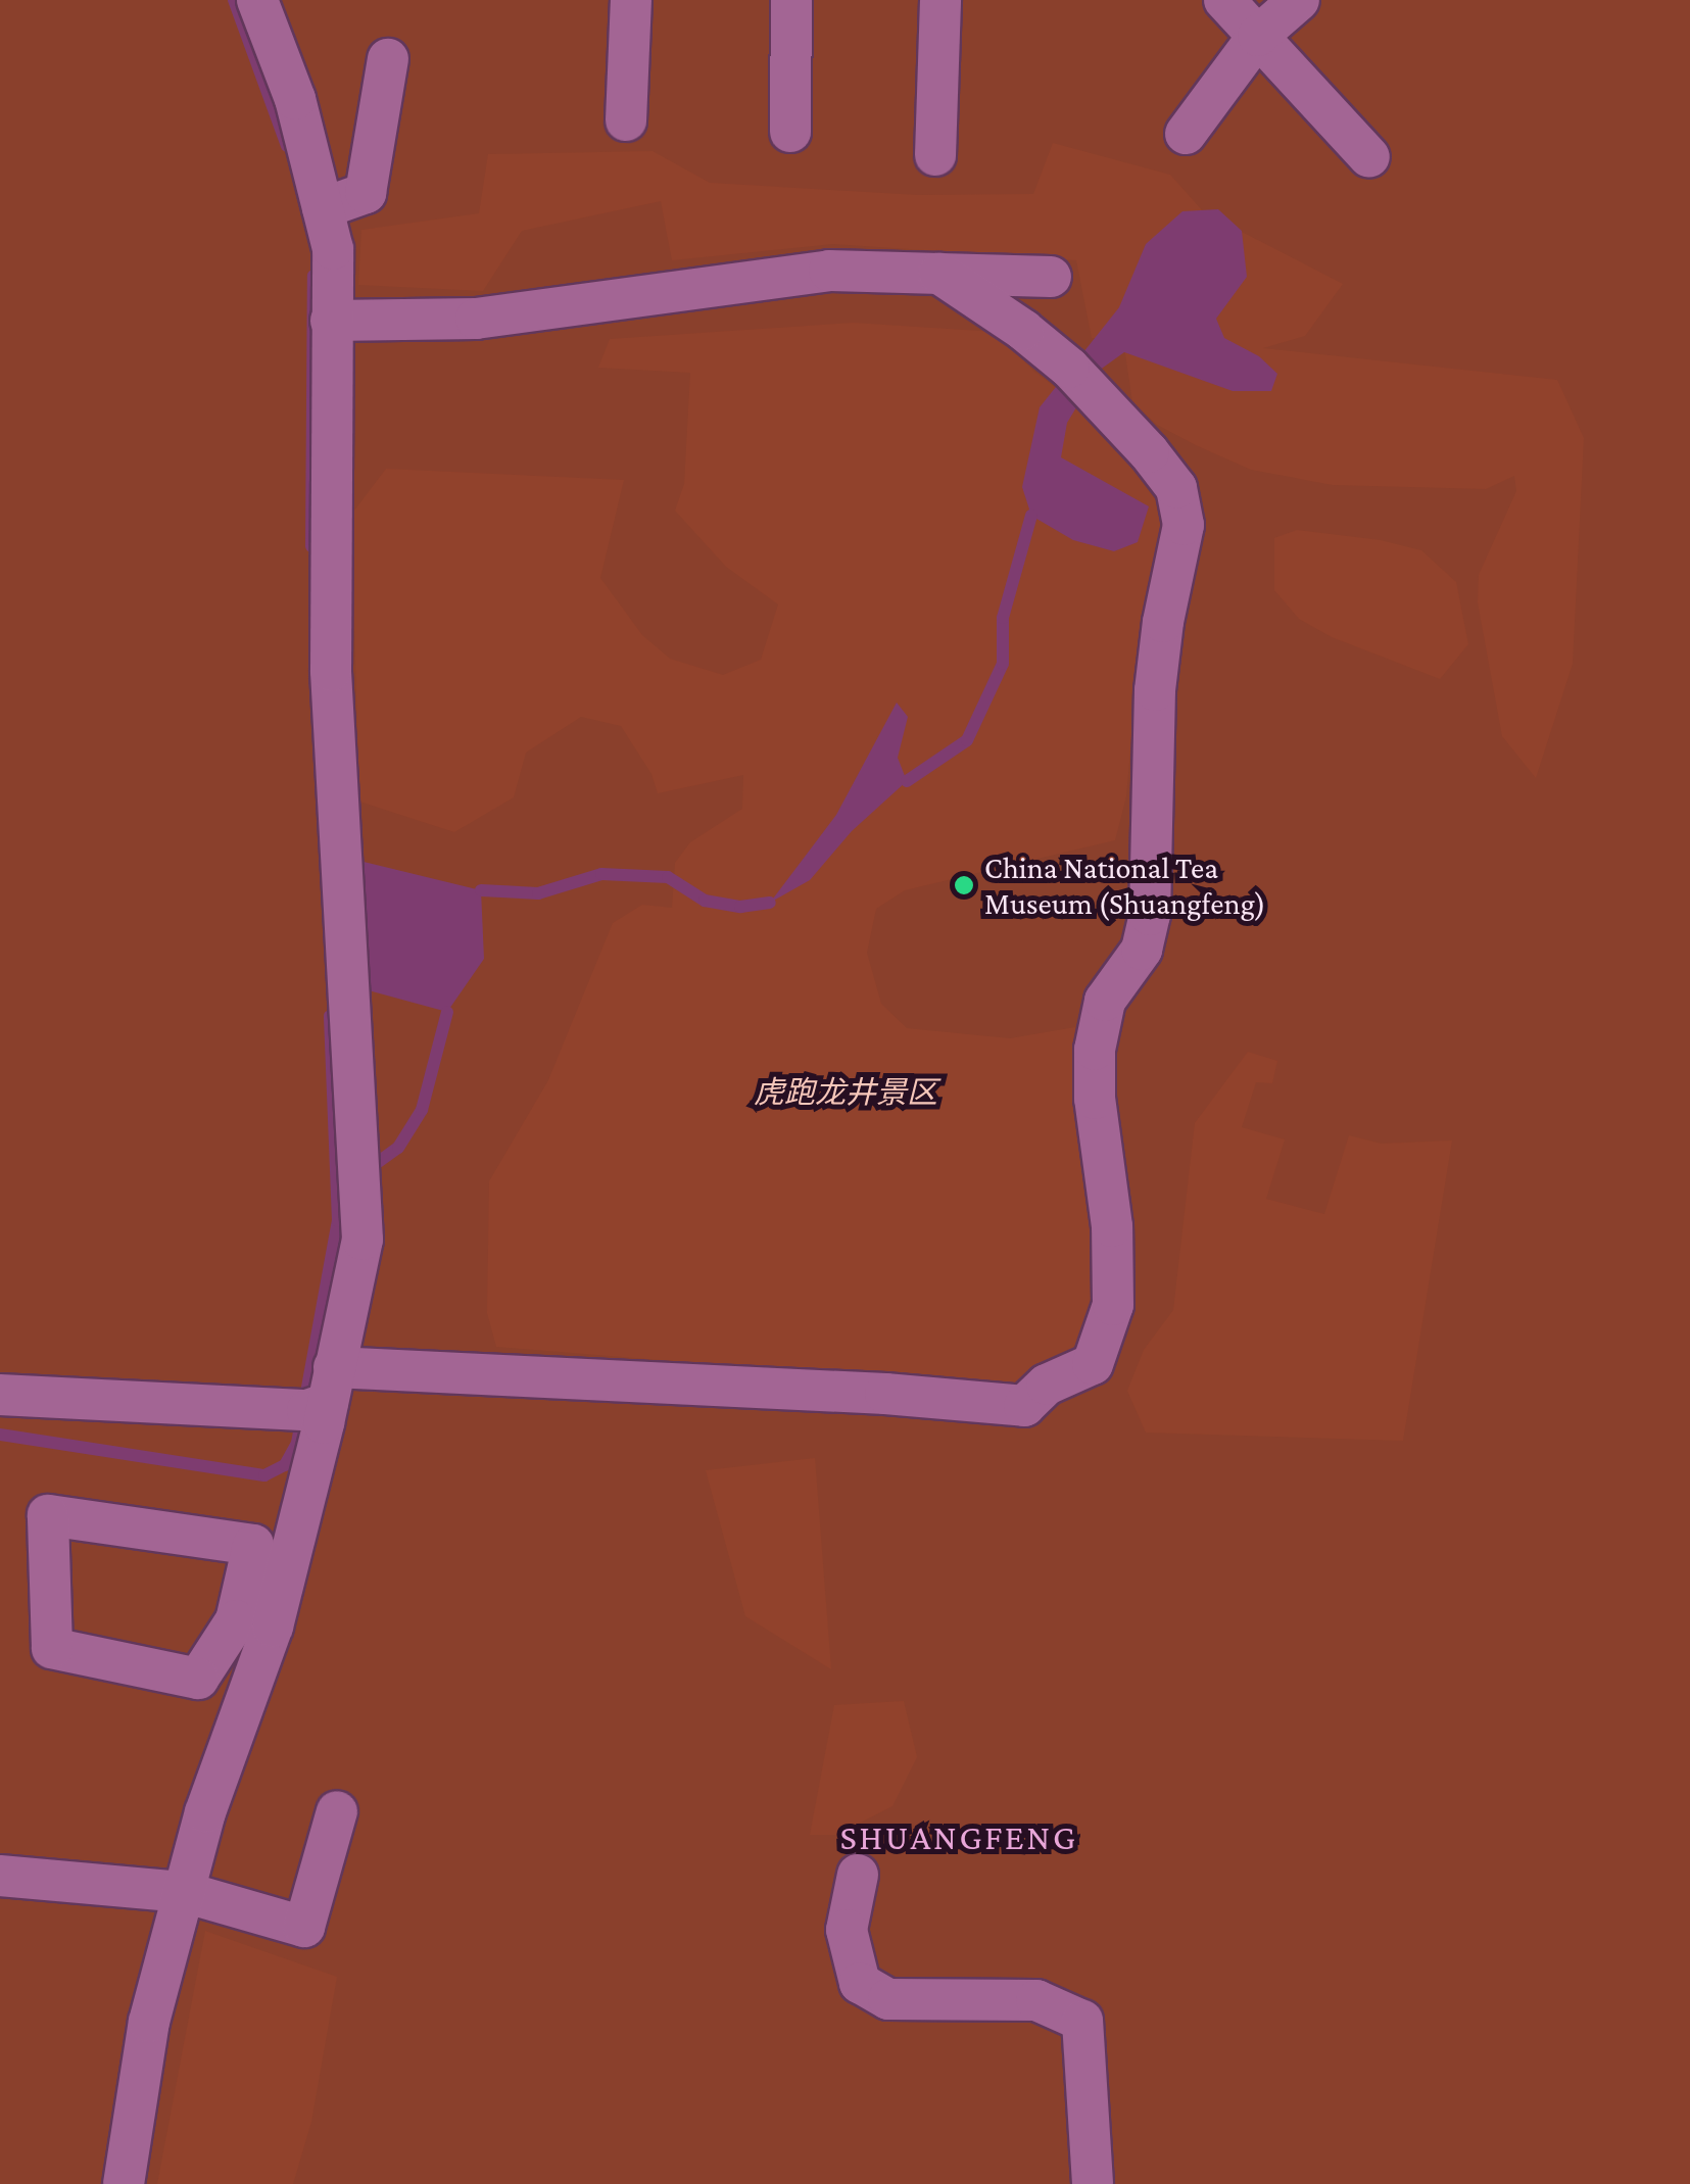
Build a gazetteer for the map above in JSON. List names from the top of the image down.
{
  "districts": ["SHUANGFENG"],
  "parks": ["虎跑龙井景区"],
  "places": ["China National Tea Museum (Shuangfeng)"]
}
